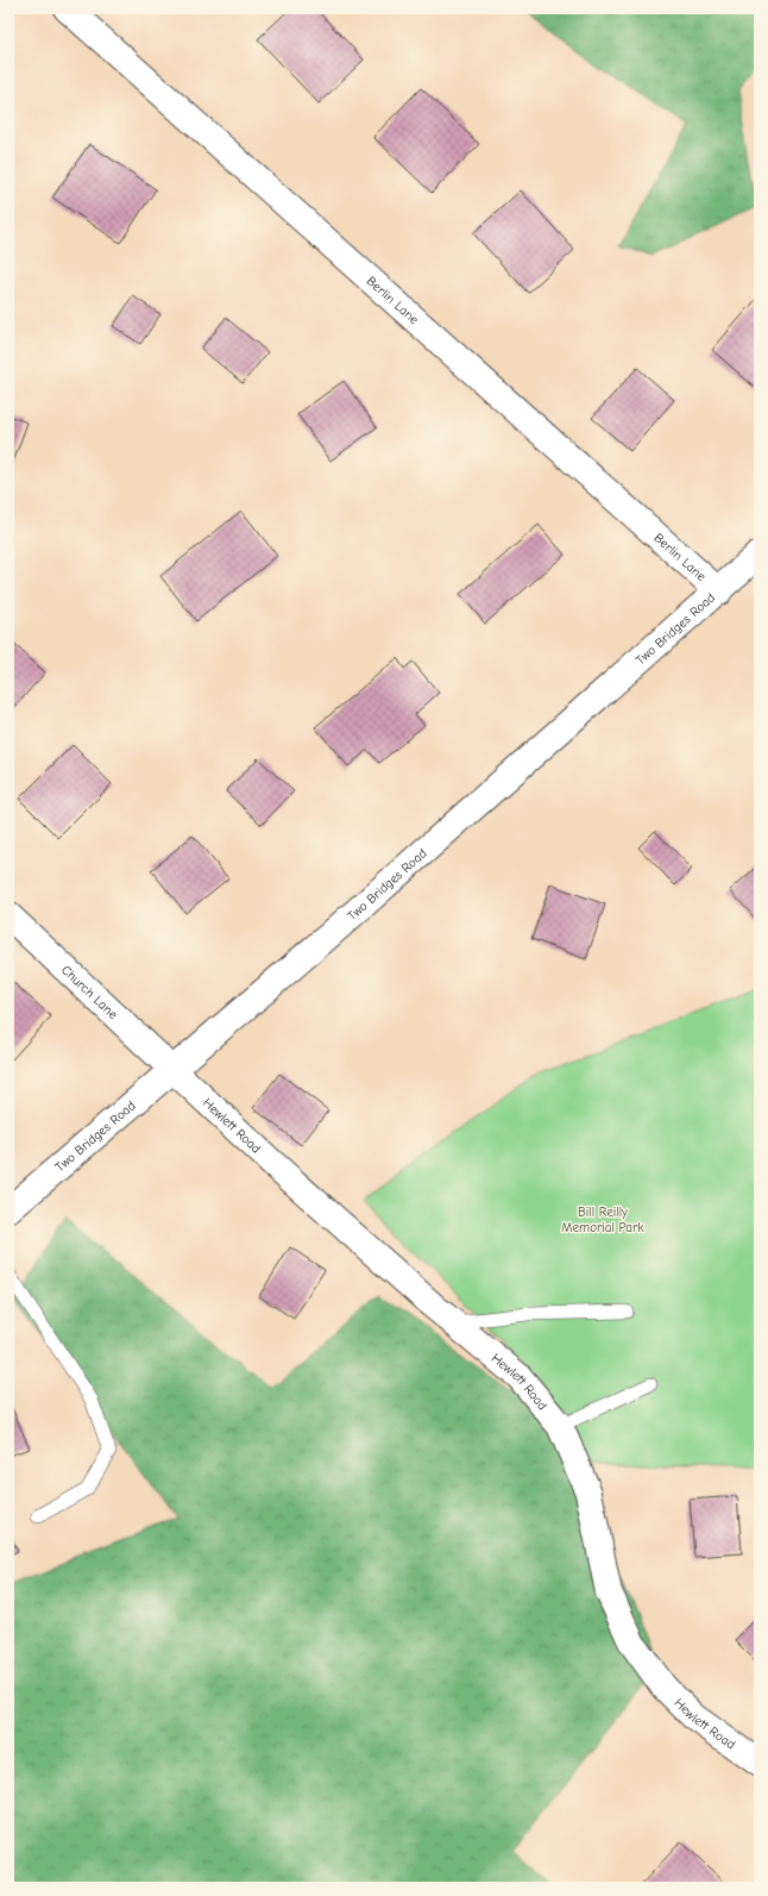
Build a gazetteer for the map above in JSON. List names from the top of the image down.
{
  "streets": {
    "street": [
      "Berlin Lane",
      "Two Bridges Road",
      "Church Lane",
      "Hewlett Road"
    ]
  },
  "crossings": [
    ["Berlin Lane", "Two Bridges Road"],
    ["Two Bridges Road", "Church Lane"],
    ["Two Bridges Road", "Hewlett Road"],
    ["Church Lane", "Hewlett Road"]
  ],
  "parks": ["Bill Reilly Memorial Park"]
}
